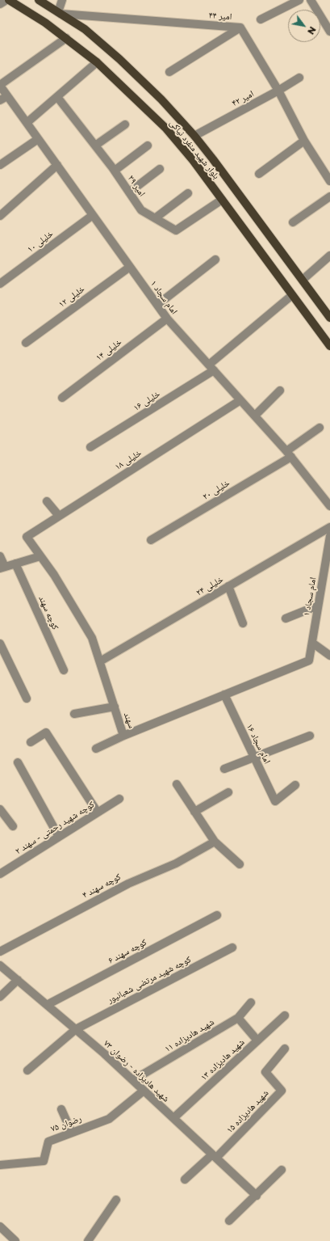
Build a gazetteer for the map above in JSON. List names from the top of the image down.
{
  "streets": {
    "main road": ["بلوار شهید منفرد نیاکی"],
    "street": [
      "امیر ۴۴",
      "امیر ۴۲",
      "امیر ۲۹",
      "خلیلی ۱۰",
      "خلیلی ۱۲",
      "امام سجاد ۱",
      "خلیلی ۱۴",
      "خلیلی ۱۶",
      "خلیلی ۱۸",
      "خلیلی ۲۰",
      "خلیلی ۲۴",
      "كوچه سهند",
      "سهند",
      "امام سجاد ۱۶",
      "کوچه شهید رحمتی - سهند ۲",
      "کوچه سهند ۴",
      "کوچه سهند ۶",
      "کوچه شهید مرتضی شعبانپور",
      "شهید هادیزاده ۱۱",
      "شهید هادیزاده ۱۳",
      "شهید هادیزاده - رضوان ۷۳",
      "شهید هادیزاده ۱۵",
      "رضوان ۷۵"
    ]
  },
  "crossings": [
    ["امیر ۴۴", "امیر ۴۲"],
    ["امیر ۴۴", "بلوار شهید منفرد نیاکی"],
    ["امیر ۴۲", "بلوار شهید منفرد نیاکی"],
    ["بلوار شهید منفرد نیاکی", "امیر ۲۹"],
    ["بلوار شهید منفرد نیاکی", "خلیلی ۱۶"],
    ["خلیلی ۱۰", "امام سجاد ۱"],
    ["خلیلی ۱۲", "امام سجاد ۱"],
    ["امام سجاد ۱", "خلیلی ۱۴"],
    ["امام سجاد ۱", "خلیلی ۱۶"],
    ["امام سجاد ۱", "خلیلی ۱۸"],
    ["امام سجاد ۱", "خلیلی ۲۰"],
    ["امام سجاد ۱", "سهند"],
    ["خلیلی ۱۸", "سهند"],
    ["خلیلی ۲۴", "سهند"],
    ["سهند", "امام سجاد ۱۶"],
    ["کوچه سهند ۶", "شهید هادیزاده - رضوان ۷۳"],
    ["کوچه شهید مرتضی شعبانپور", "شهید هادیزاده - رضوان ۷۳"],
    ["شهید هادیزاده ۱۱", "شهید هادیزاده - رضوان ۷۳"],
    ["شهید هادیزاده ۱۳", "شهید هادیزاده - رضوان ۷۳"],
    ["شهید هادیزاده - رضوان ۷۳", "شهید هادیزاده ۱۵"],
    ["شهید هادیزاده - رضوان ۷۳", "رضوان ۷۵"]
  ],
  "north": "bottom right"
}
